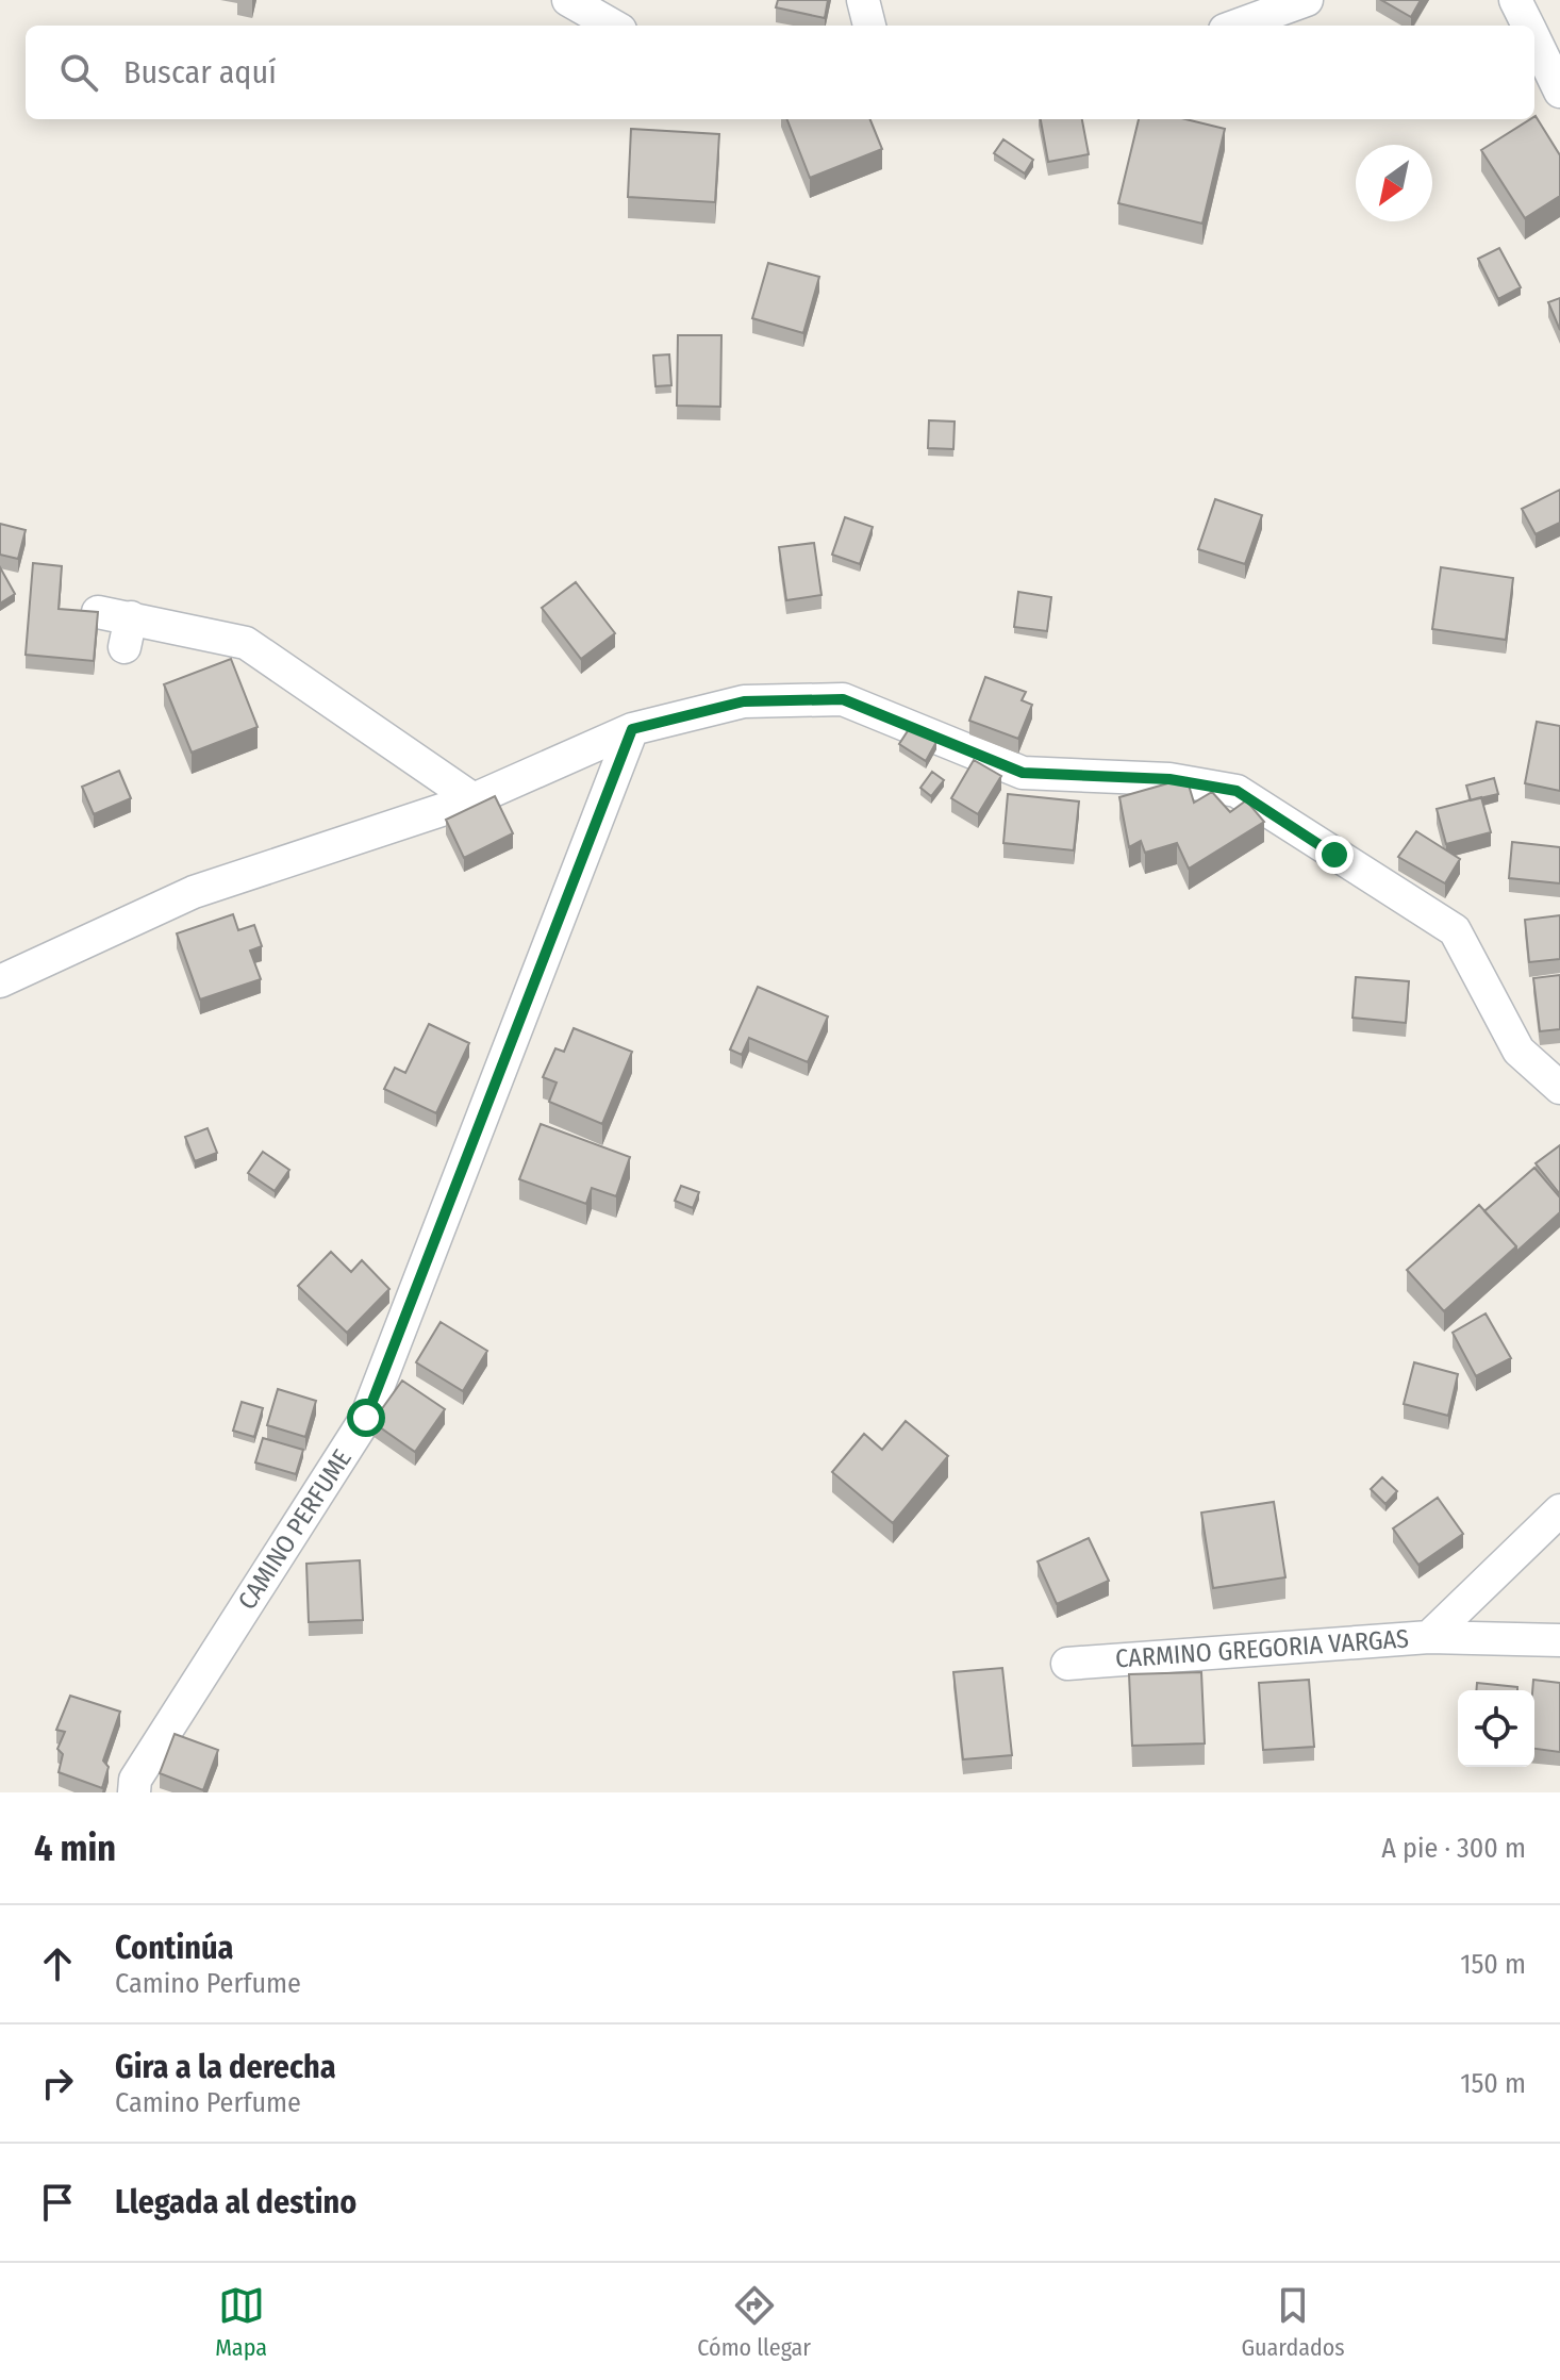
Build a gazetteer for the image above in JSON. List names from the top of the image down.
{
  "streets": {
    "street": ["CAMINO PERFUME", "CARMINO GREGORIA VARGAS"]
  },
  "north": "bottom left",
  "page": {
    "search": "Buscar aquí",
    "heading": ["4 min", "A pie · 300 m"],
    "list": [
      ["Continúa", "Camino Perfume", "150 m"],
      ["Gira a la derecha", "Camino Perfume", "150 m"],
      "Llegada al destino"
    ],
    "nav": ["Mapa", "Cómo llegar", "Guardados"]
  }
}
